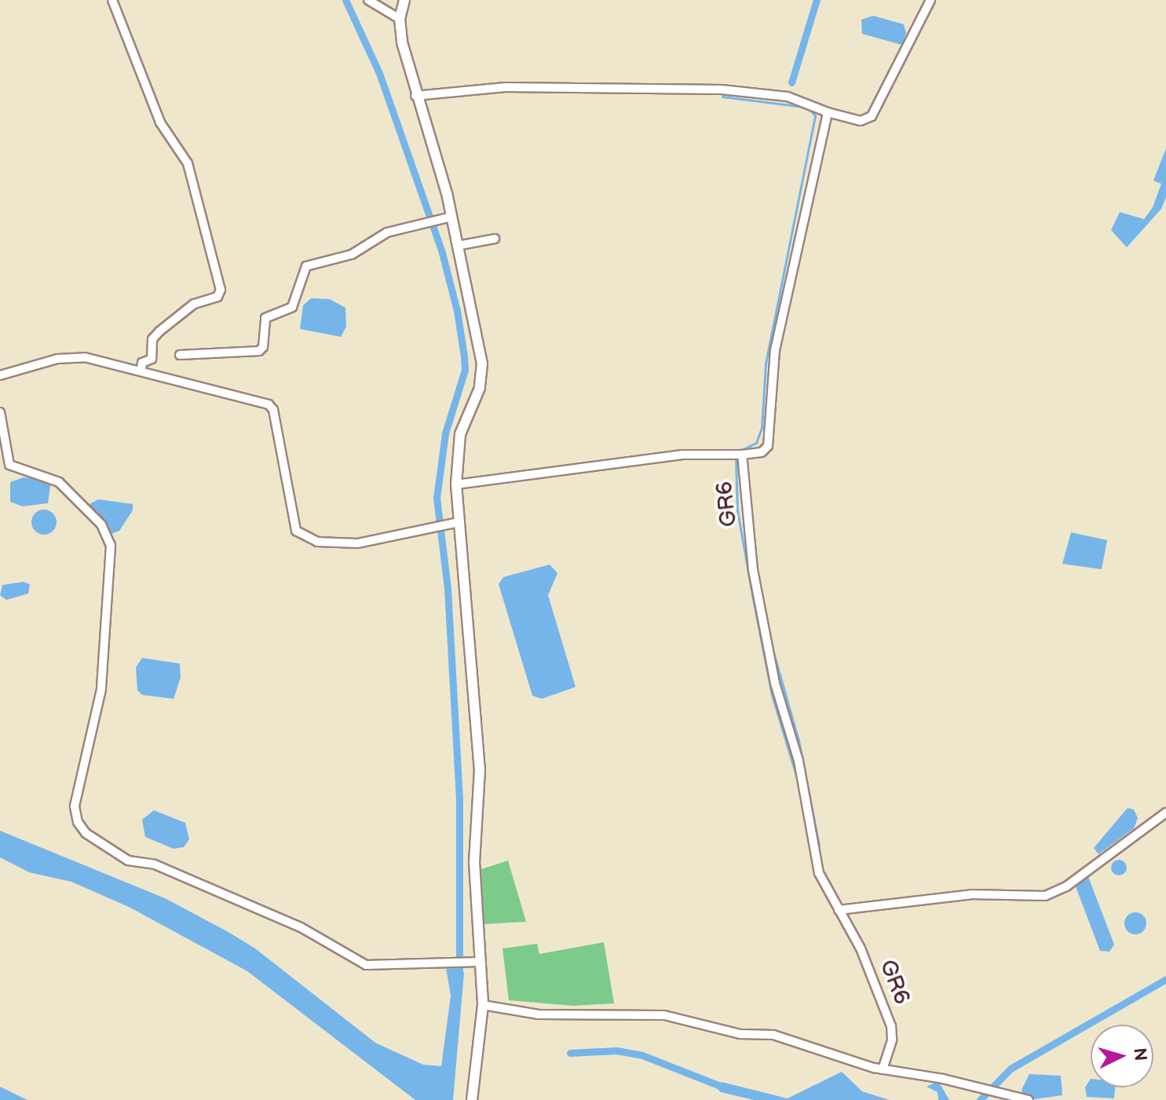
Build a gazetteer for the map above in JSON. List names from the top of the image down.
{
  "streets": {
    "street": ["GR6"]
  },
  "north": "right"
}
